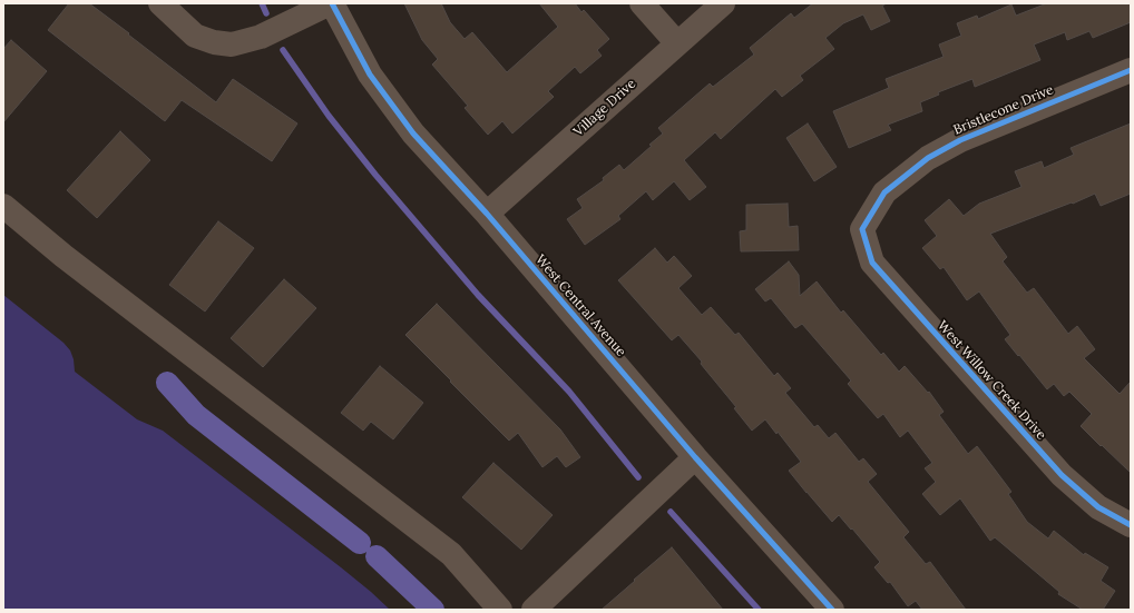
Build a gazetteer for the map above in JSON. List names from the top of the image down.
{
  "streets": {
    "street": [
      "Village Drive",
      "Bristlecone Drive",
      "West Central Avenue",
      "West Willow Creek Drive"
    ]
  },
  "crossings": [
    ["Village Drive", "West Central Avenue"],
    ["Bristlecone Drive", "West Willow Creek Drive"]
  ]
}
